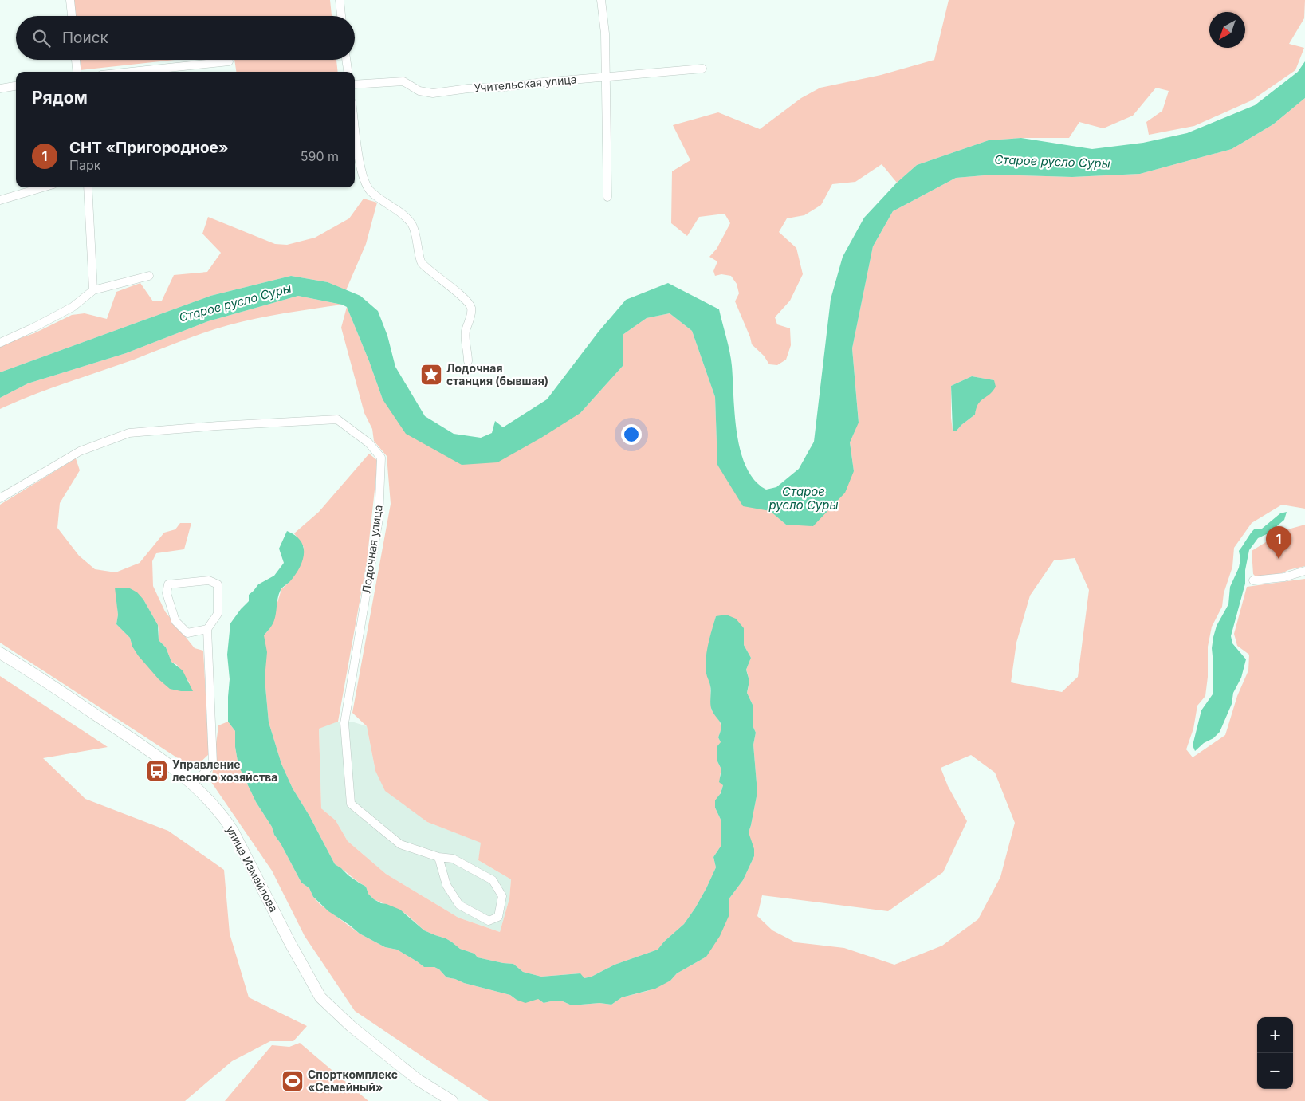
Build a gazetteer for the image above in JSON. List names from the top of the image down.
{
  "streets": {
    "main road": ["улица Измайлова"],
    "street": ["Учительская улица", "Лодочная улица"]
  },
  "water": ["Старое русло Суры"],
  "places": {
    "place": ["Лодочная станция (бывшая)"],
    "bus stop": ["Управление лесного хозяйства"],
    "sports": ["Спорткомплекс «Семейный»"]
  },
  "north": "bottom left",
  "page": {
    "search": "Поиск",
    "heading": "Рядом",
    "list": [
      {
        "mark": "1",
        "name": "СНТ «Пригородное»",
        "note": "Парк",
        "value": "590 m"
      }
    ],
    "pins": "1",
    "map_buttons": ["+", "−"]
  }
}
